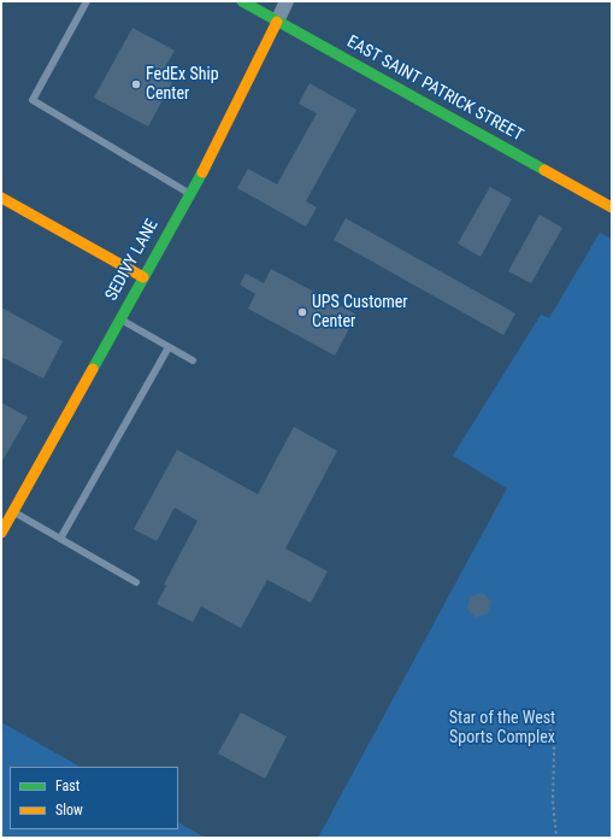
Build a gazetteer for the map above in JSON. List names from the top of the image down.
{
  "streets": {
    "street": ["EAST SAINT PATRICK STREET", "SEDIVY LANE"]
  },
  "crossings": [
    ["EAST SAINT PATRICK STREET", "SEDIVY LANE"]
  ],
  "parks": ["Star of the West Sports Complex"],
  "places": ["FedEx Ship Center", "UPS Customer Center"],
  "legend": ["Fast", "Slow"]
}
